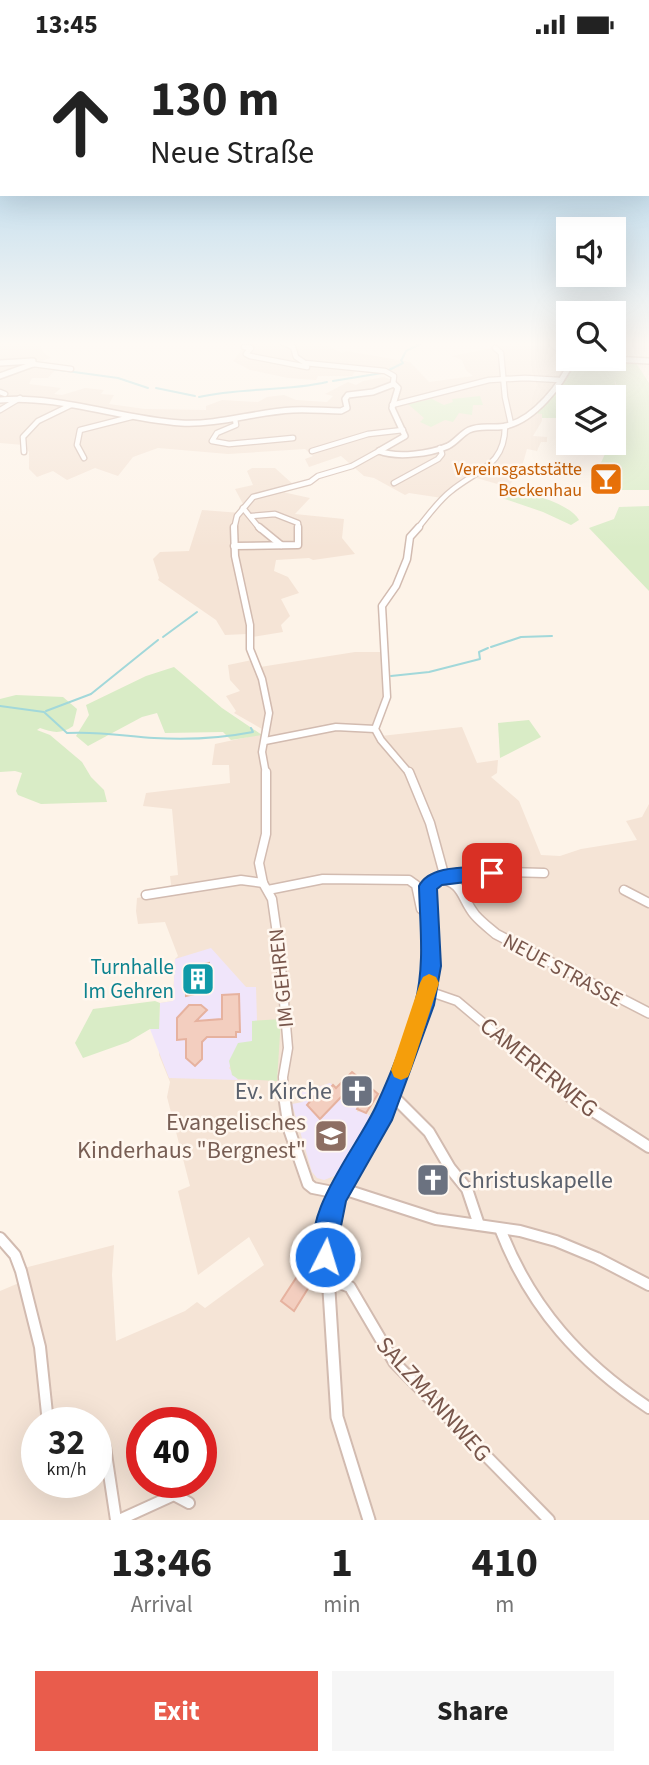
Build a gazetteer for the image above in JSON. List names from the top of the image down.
{
  "streets": {
    "street": [
      "NEUE STRASSE",
      "IM GEHREN",
      "CAMERERWEG",
      "SALZMANNWEG"
    ]
  },
  "places": {
    "bar": ["Vereinsgaststätte Beckenhau"],
    "building": ["Turnhalle Im Gehren"],
    "church": ["Ev. Kirche", "Christuskapelle"],
    "school or university": ["Evangelisches Kinderhaus \"Bergnest\""]
  },
  "page": {
    "status": "13:45",
    "turn": ["130 m", "Neue Straße"],
    "speed": "32 km/h",
    "limit": "40",
    "eta": [
      "13:46",
      "Arrival",
      "1",
      "min",
      "410",
      "m"
    ],
    "buttons": ["Exit", "Share"]
  }
}
